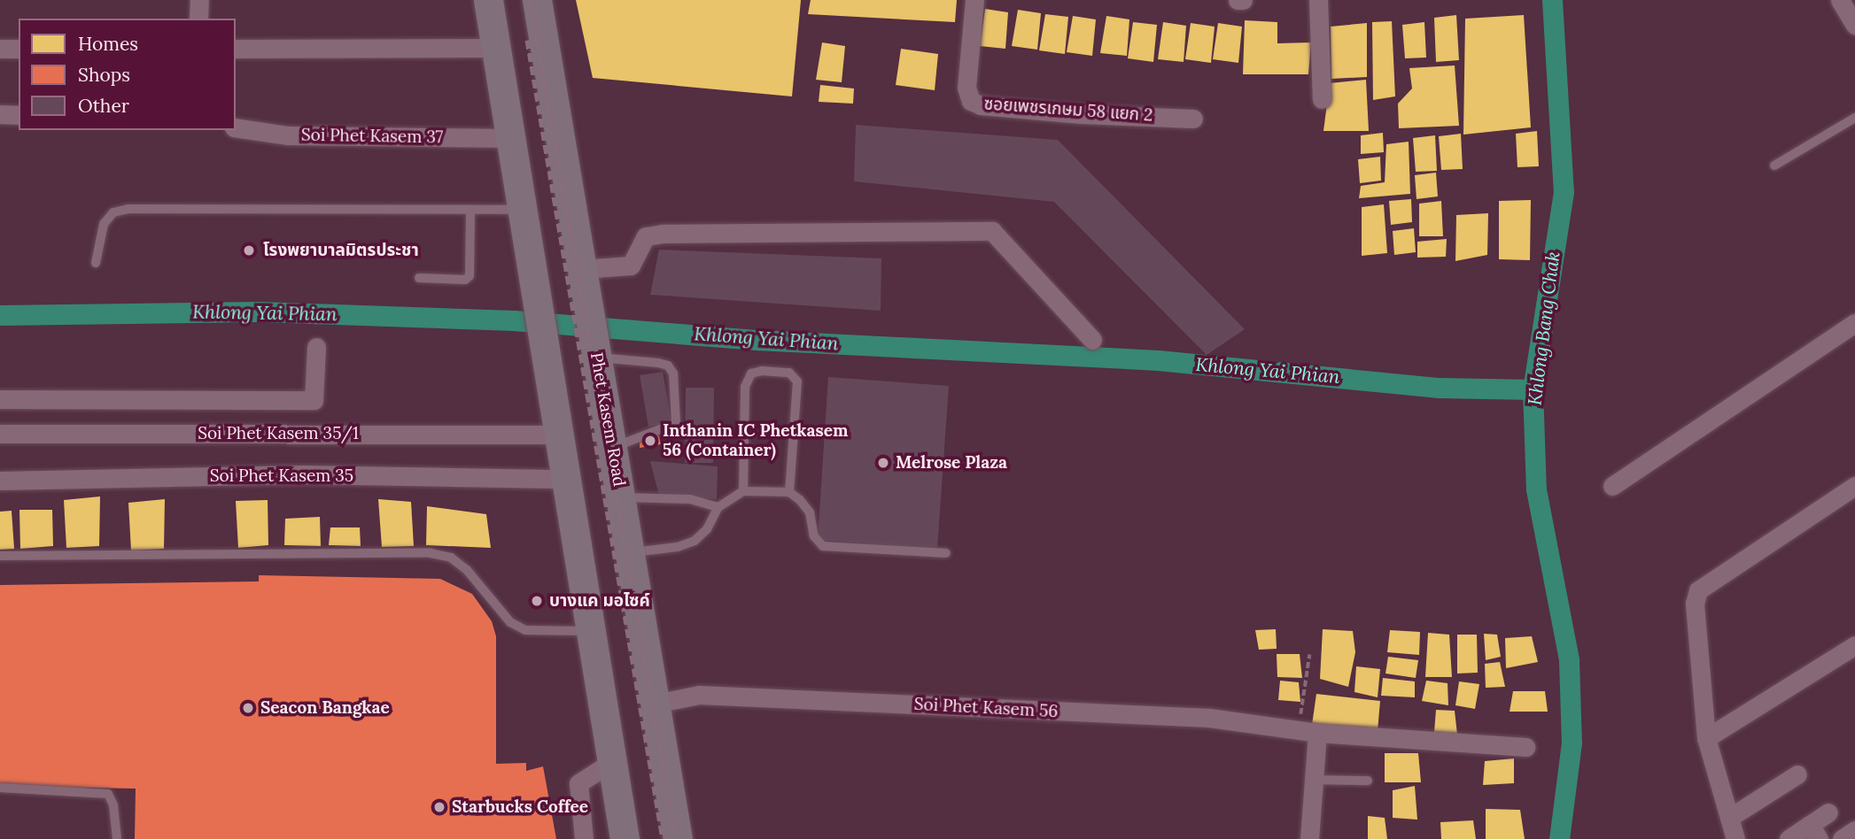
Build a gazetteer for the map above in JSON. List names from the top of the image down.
{
  "streets": {
    "main road": ["Phet Kasem Road"],
    "street": [
      "ซอยเพชรเกษม 58 แยก 2",
      "Soi Phet Kasem 37",
      "Soi Phet Kasem 35/1",
      "Soi Phet Kasem 35",
      "Soi Phet Kasem 56"
    ]
  },
  "crossings": [
    ["Phet Kasem Road", "Soi Phet Kasem 56"]
  ],
  "water": ["Khlong Yai Phian", "Khlong Bang Chak"],
  "places": [
    "โรงพยาบาลมิตรประชา",
    "Inthanin IC Phetkasem 56 (Container)",
    "Melrose Plaza",
    "บางแค มอไซค์",
    "Seacon Bangkae",
    "Starbucks Coffee"
  ],
  "legend": ["Homes", "Shops", "Other"]
}
